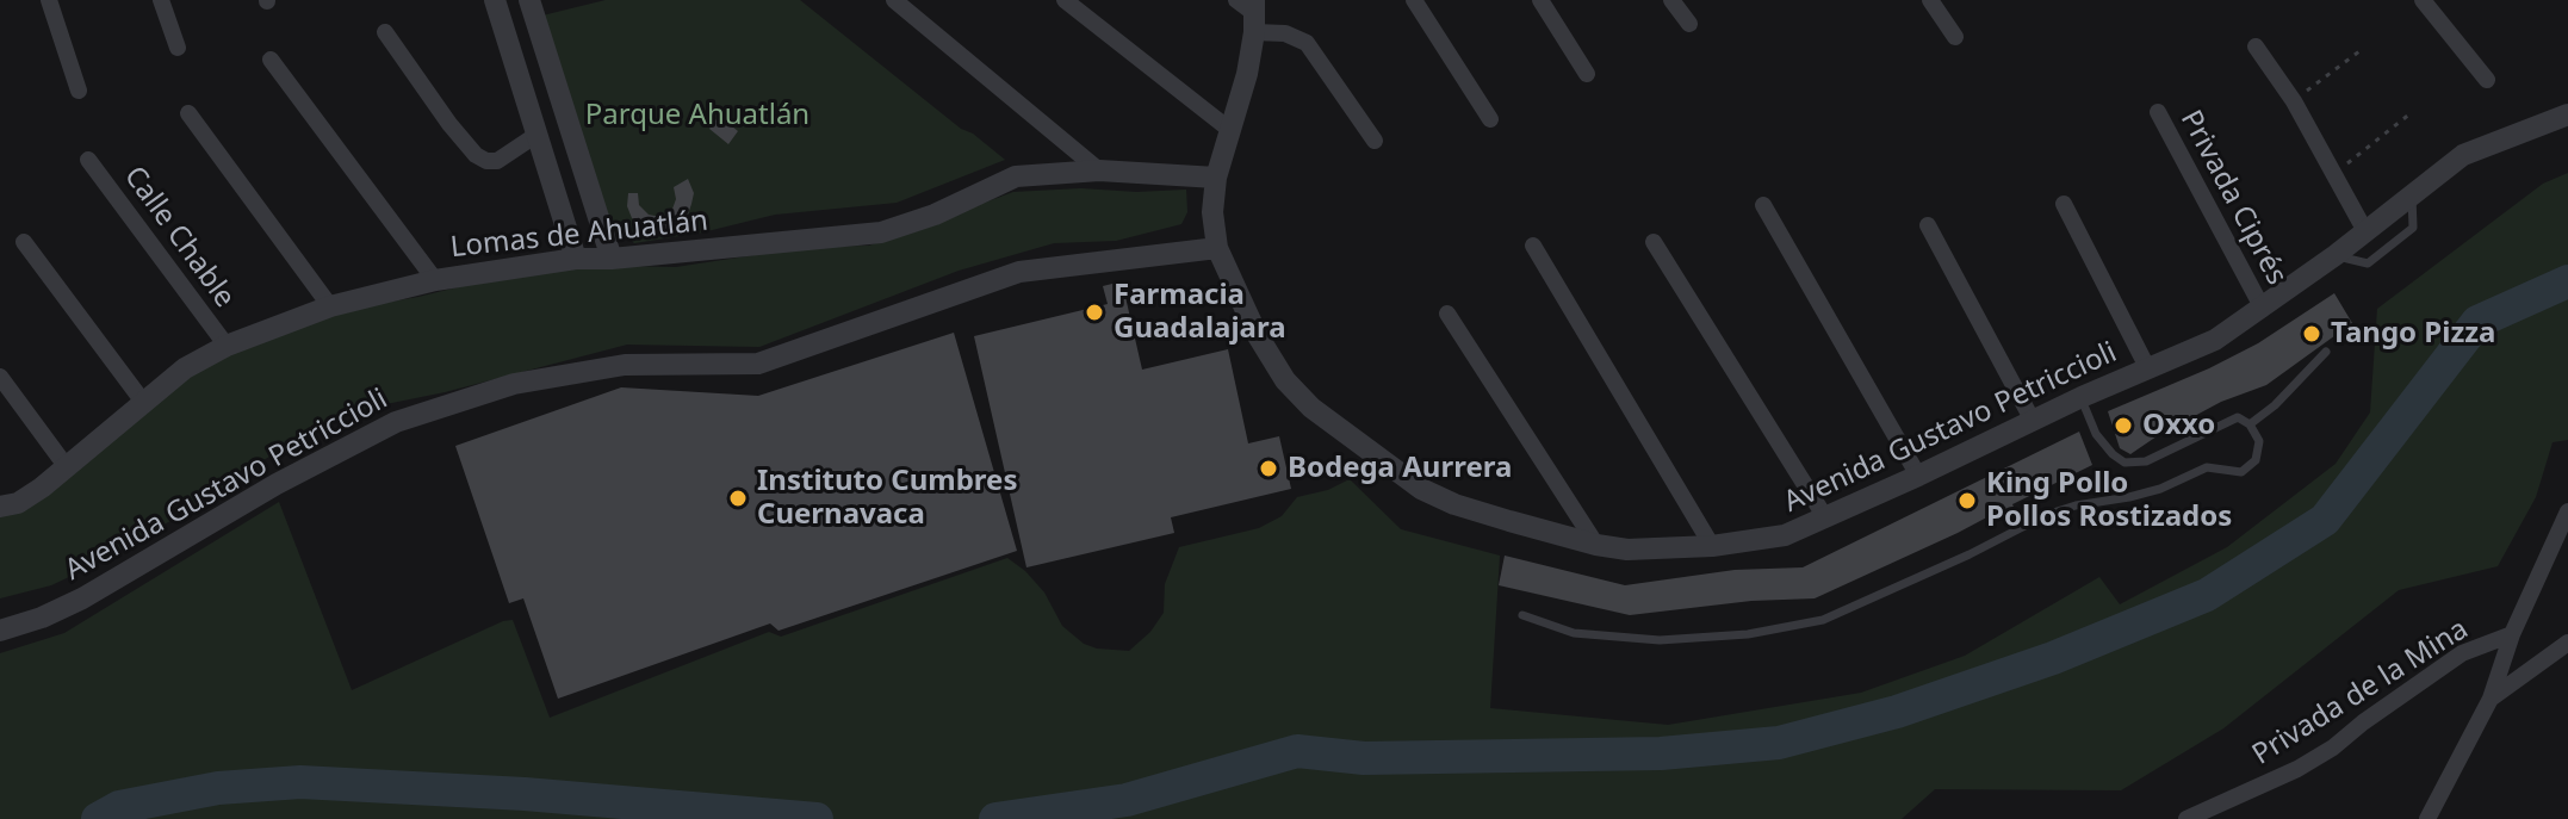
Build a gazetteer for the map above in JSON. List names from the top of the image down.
{
  "streets": {
    "street": [
      "Privada Ciprés",
      "Lomas de Ahuatlán",
      "Calle Chable",
      "Avenida Gustavo Petriccioli",
      "Privada de la Mina"
    ]
  },
  "crossings": [
    ["Privada Ciprés", "Avenida Gustavo Petriccioli"],
    ["Lomas de Ahuatlán", "Calle Chable"]
  ],
  "parks": ["Parque Ahuatlán"],
  "places": [
    "Farmacia Guadalajara",
    "Tango Pizza",
    "Oxxo",
    "Bodega Aurrera",
    "Instituto Cumbres Cuernavaca",
    "King Pollo Pollos Rostizados"
  ]
}
